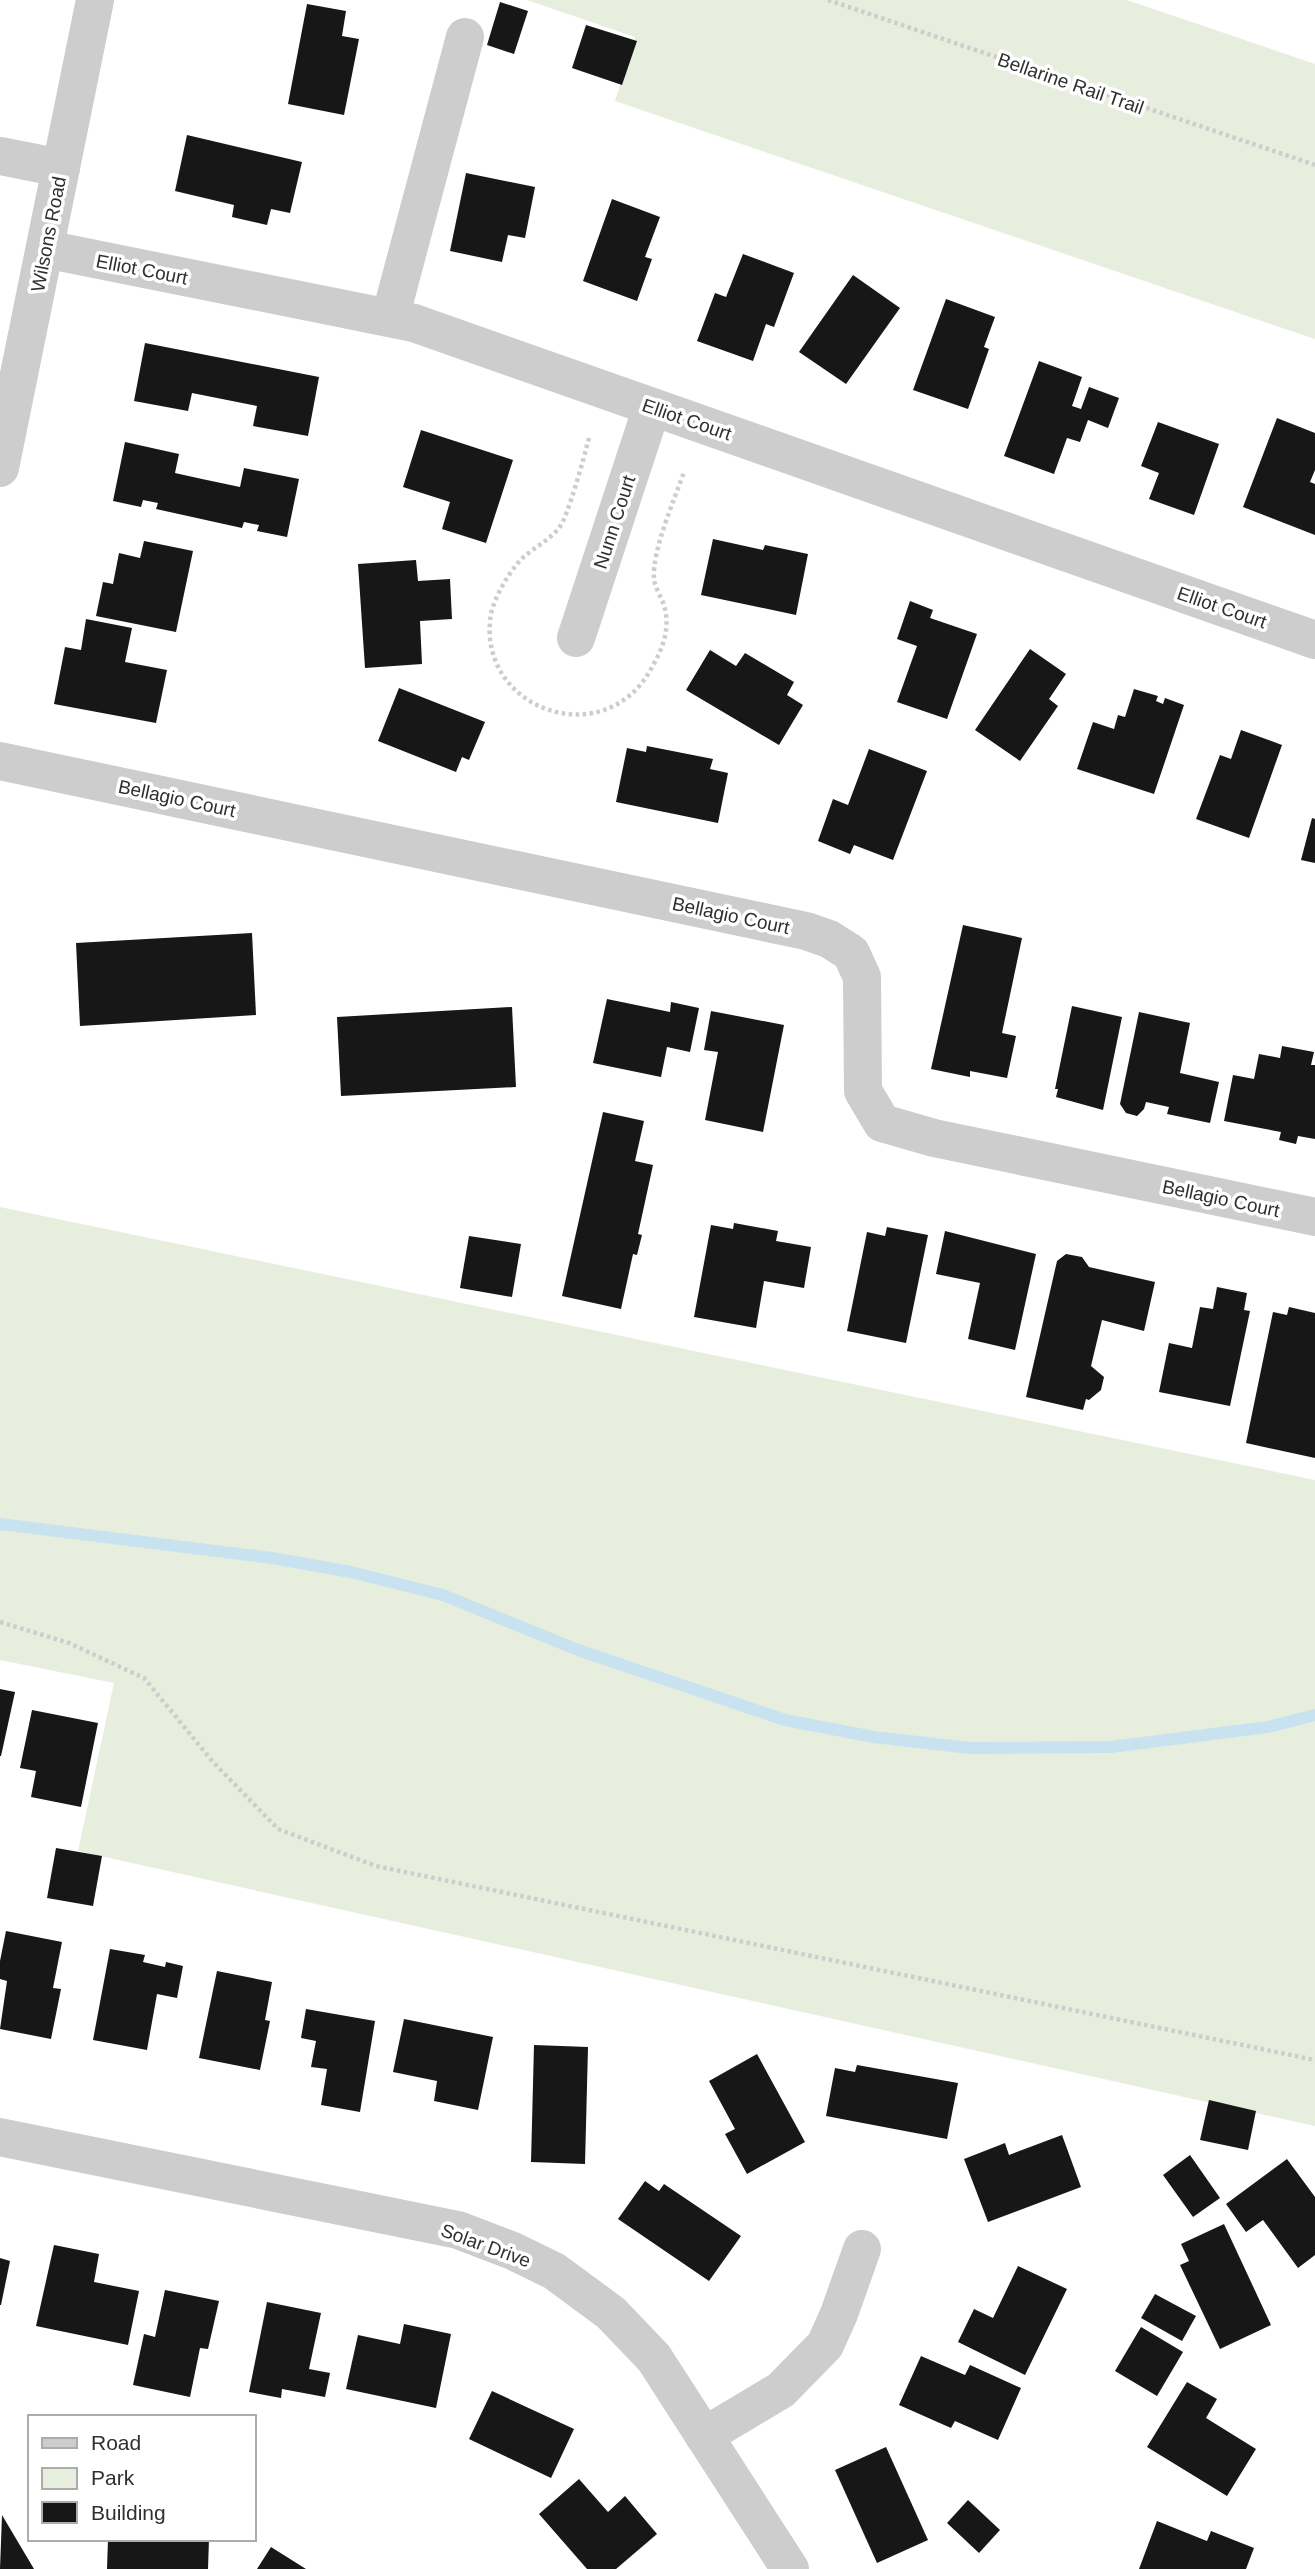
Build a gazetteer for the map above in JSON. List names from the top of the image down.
{
  "streets": {
    "street": [
      "Wilsons Road",
      "Elliot Court",
      "Nunn Court",
      "Bellagio Court",
      "Solar Drive"
    ],
    "path": ["Bellarine Rail Trail"]
  },
  "crossings": [
    ["Wilsons Road", "Elliot Court"],
    ["Elliot Court", "Nunn Court"]
  ],
  "legend": ["Road", "Park", "Building"]
}
